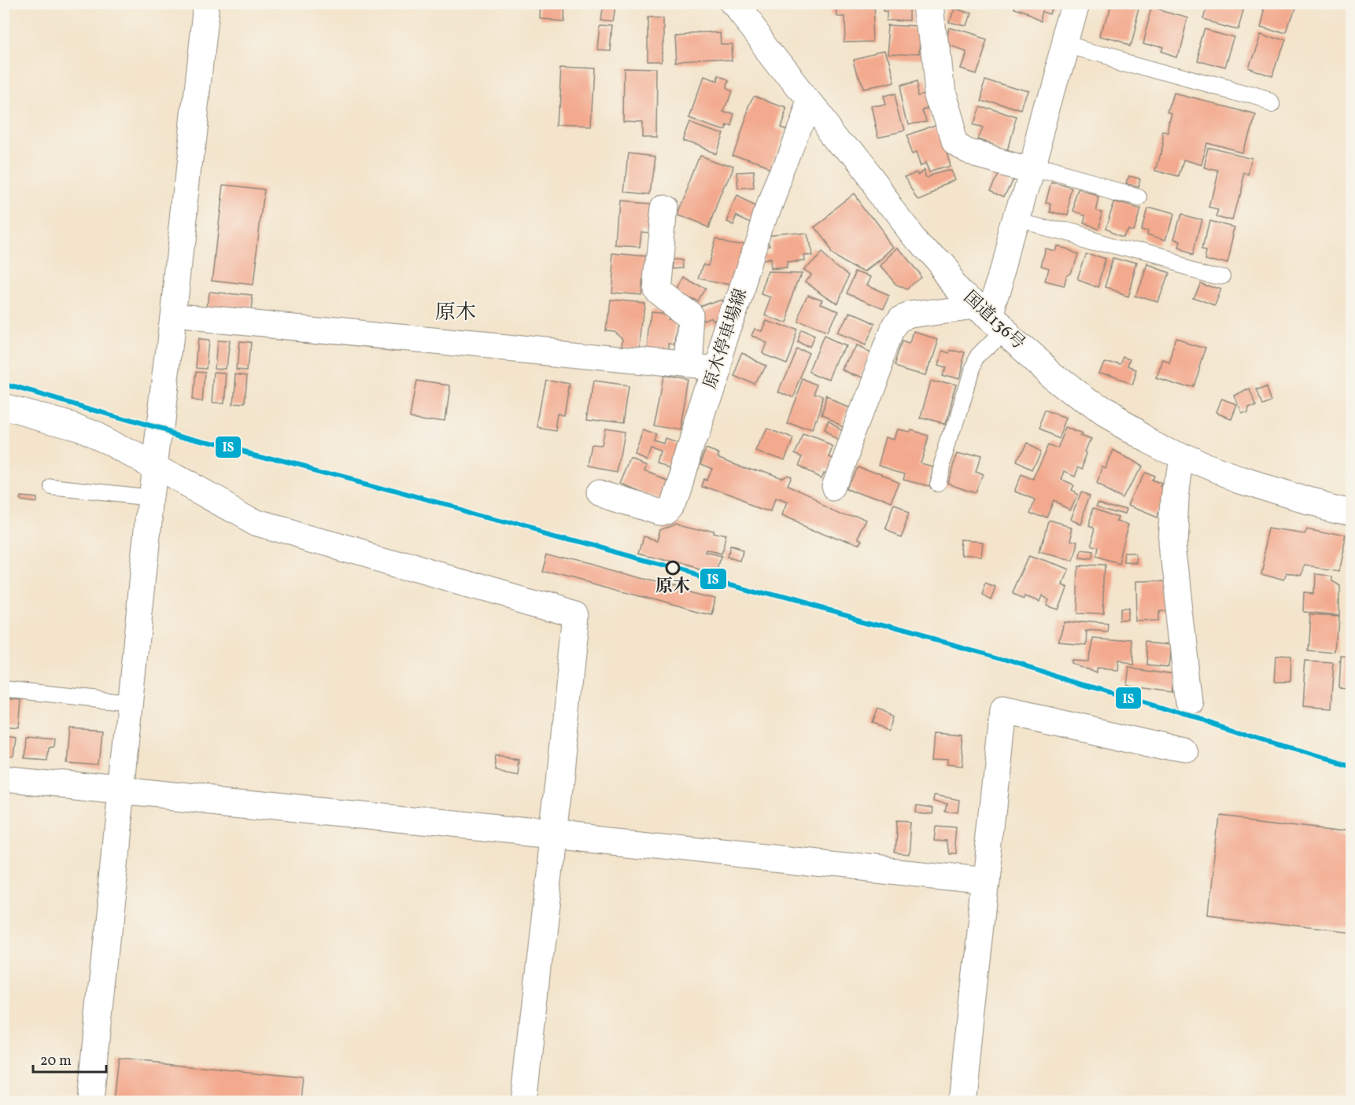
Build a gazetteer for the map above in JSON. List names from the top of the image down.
{
  "streets": {
    "main road": ["国道136号", "原木停車場線"]
  },
  "crossings": [
    ["国道136号", "原木停車場線"]
  ],
  "districts": ["原木"],
  "places": ["原木"],
  "lines": ["transit line IS"],
  "scale_bar": "20 m"
}
